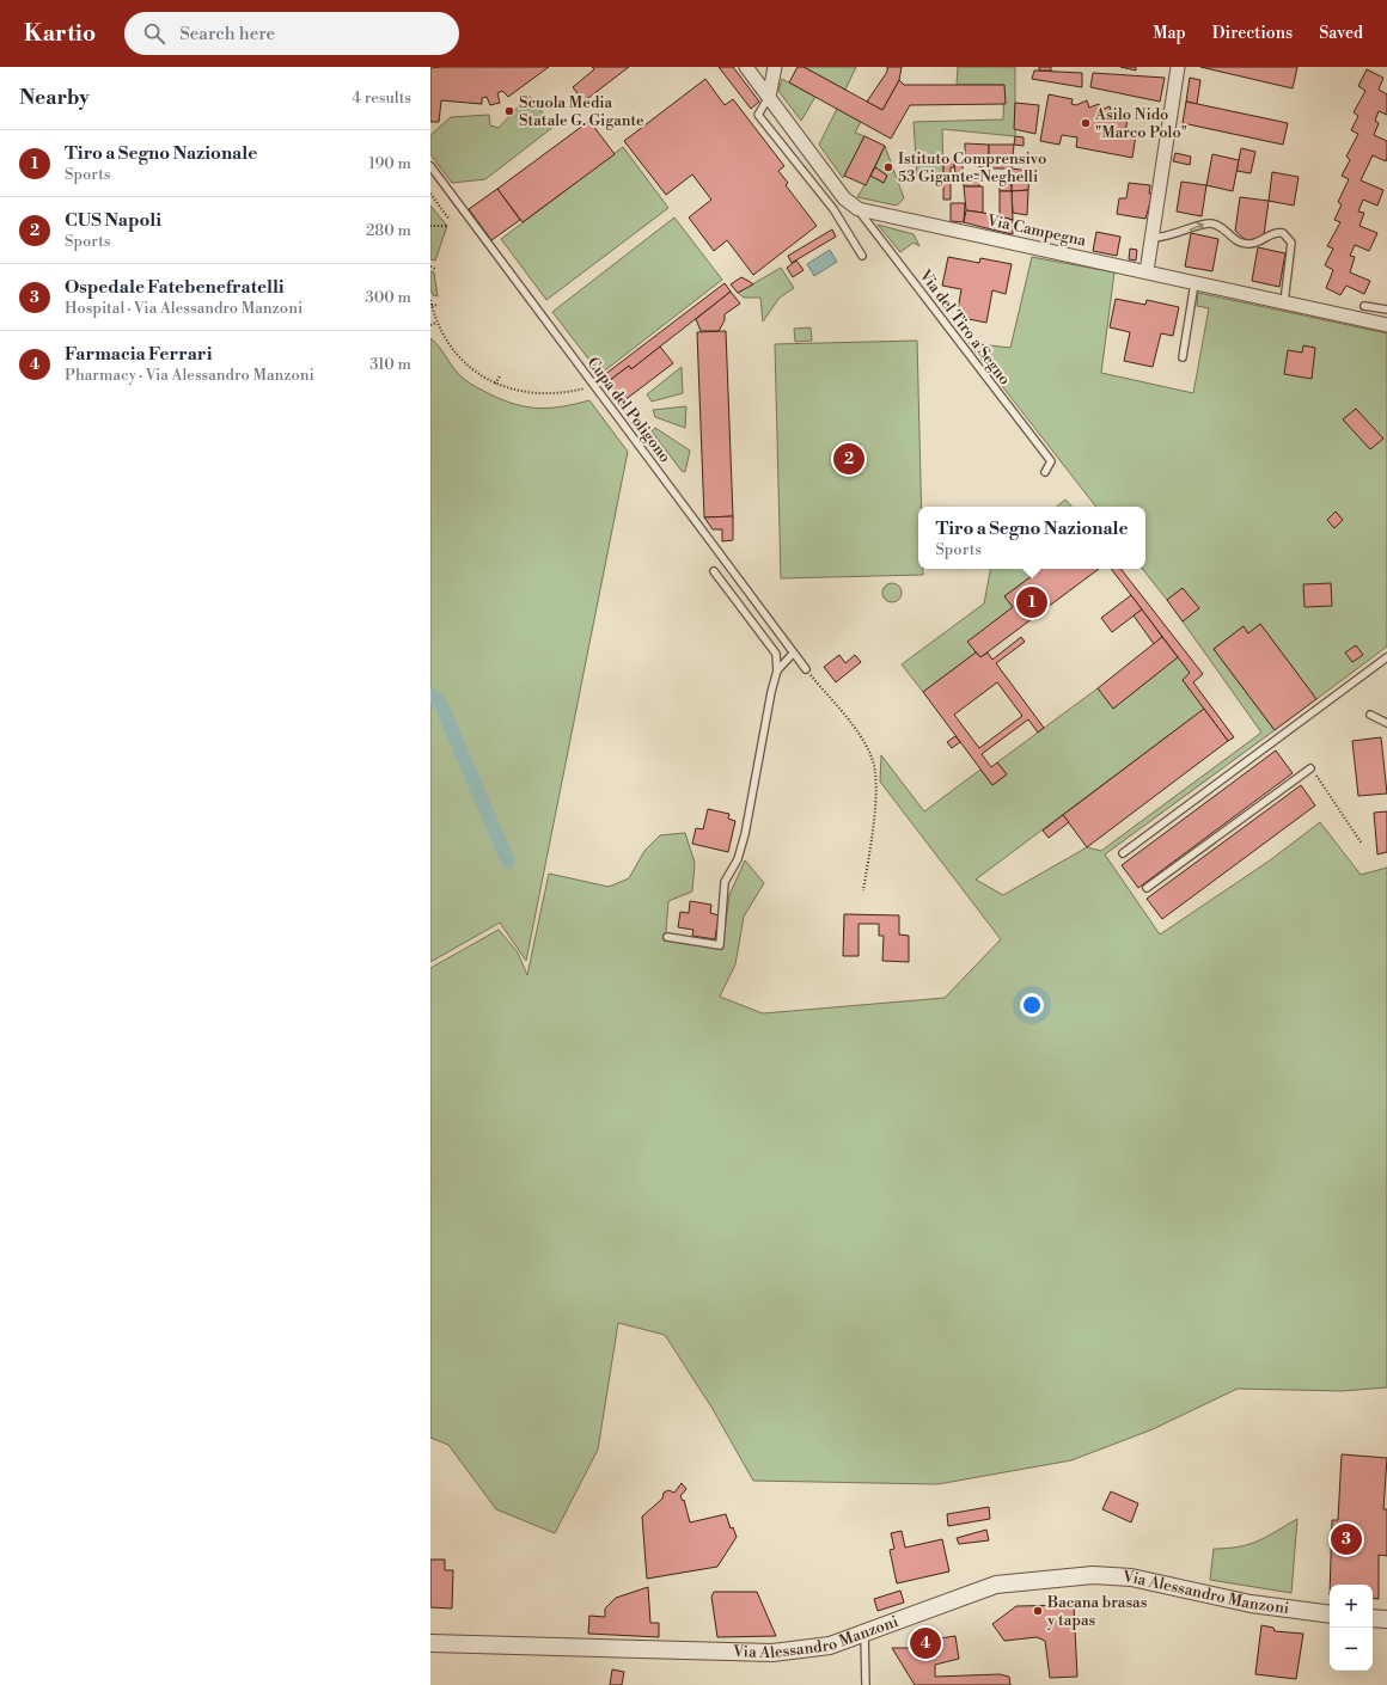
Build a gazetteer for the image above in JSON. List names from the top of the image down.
{
  "streets": {
    "street": ["Via Campegna", "Via Alessandro Manzoni"],
    "lane": ["Via del Tiro a Segno", "Cupa del Poligono"]
  },
  "crossings": [
    ["Via Campegna", "Via del Tiro a Segno"]
  ],
  "places": [
    "Scuola Media Statale G. Gigante",
    "Asilo Nido \"Marco Polo\"",
    "Istituto Comprensivo 53 Gigante-Neghelli",
    "Bacana brasas y tapas"
  ],
  "page": {
    "header": "Kartio",
    "search": "Search here",
    "nav": ["Map", "Directions", "Saved"],
    "heading": ["Nearby", "4 results"],
    "list": [
      {
        "mark": "1",
        "name": "Tiro a Segno Nazionale",
        "note": "Sports",
        "value": "190 m"
      },
      {
        "mark": "2",
        "name": "CUS Napoli",
        "note": "Sports",
        "value": "280 m"
      },
      {
        "mark": "3",
        "name": "Ospedale Fatebenefratelli",
        "note": "Hospital · Via Alessandro Manzoni",
        "value": "300 m"
      },
      {
        "mark": "4",
        "name": "Farmacia Ferrari",
        "note": "Pharmacy · Via Alessandro Manzoni",
        "value": "310 m"
      }
    ],
    "pins": [
      "2",
      "1",
      "3",
      "4"
    ],
    "popup": ["Tiro a Segno Nazionale", "Sports"],
    "map_buttons": ["+", "−"]
  }
}
